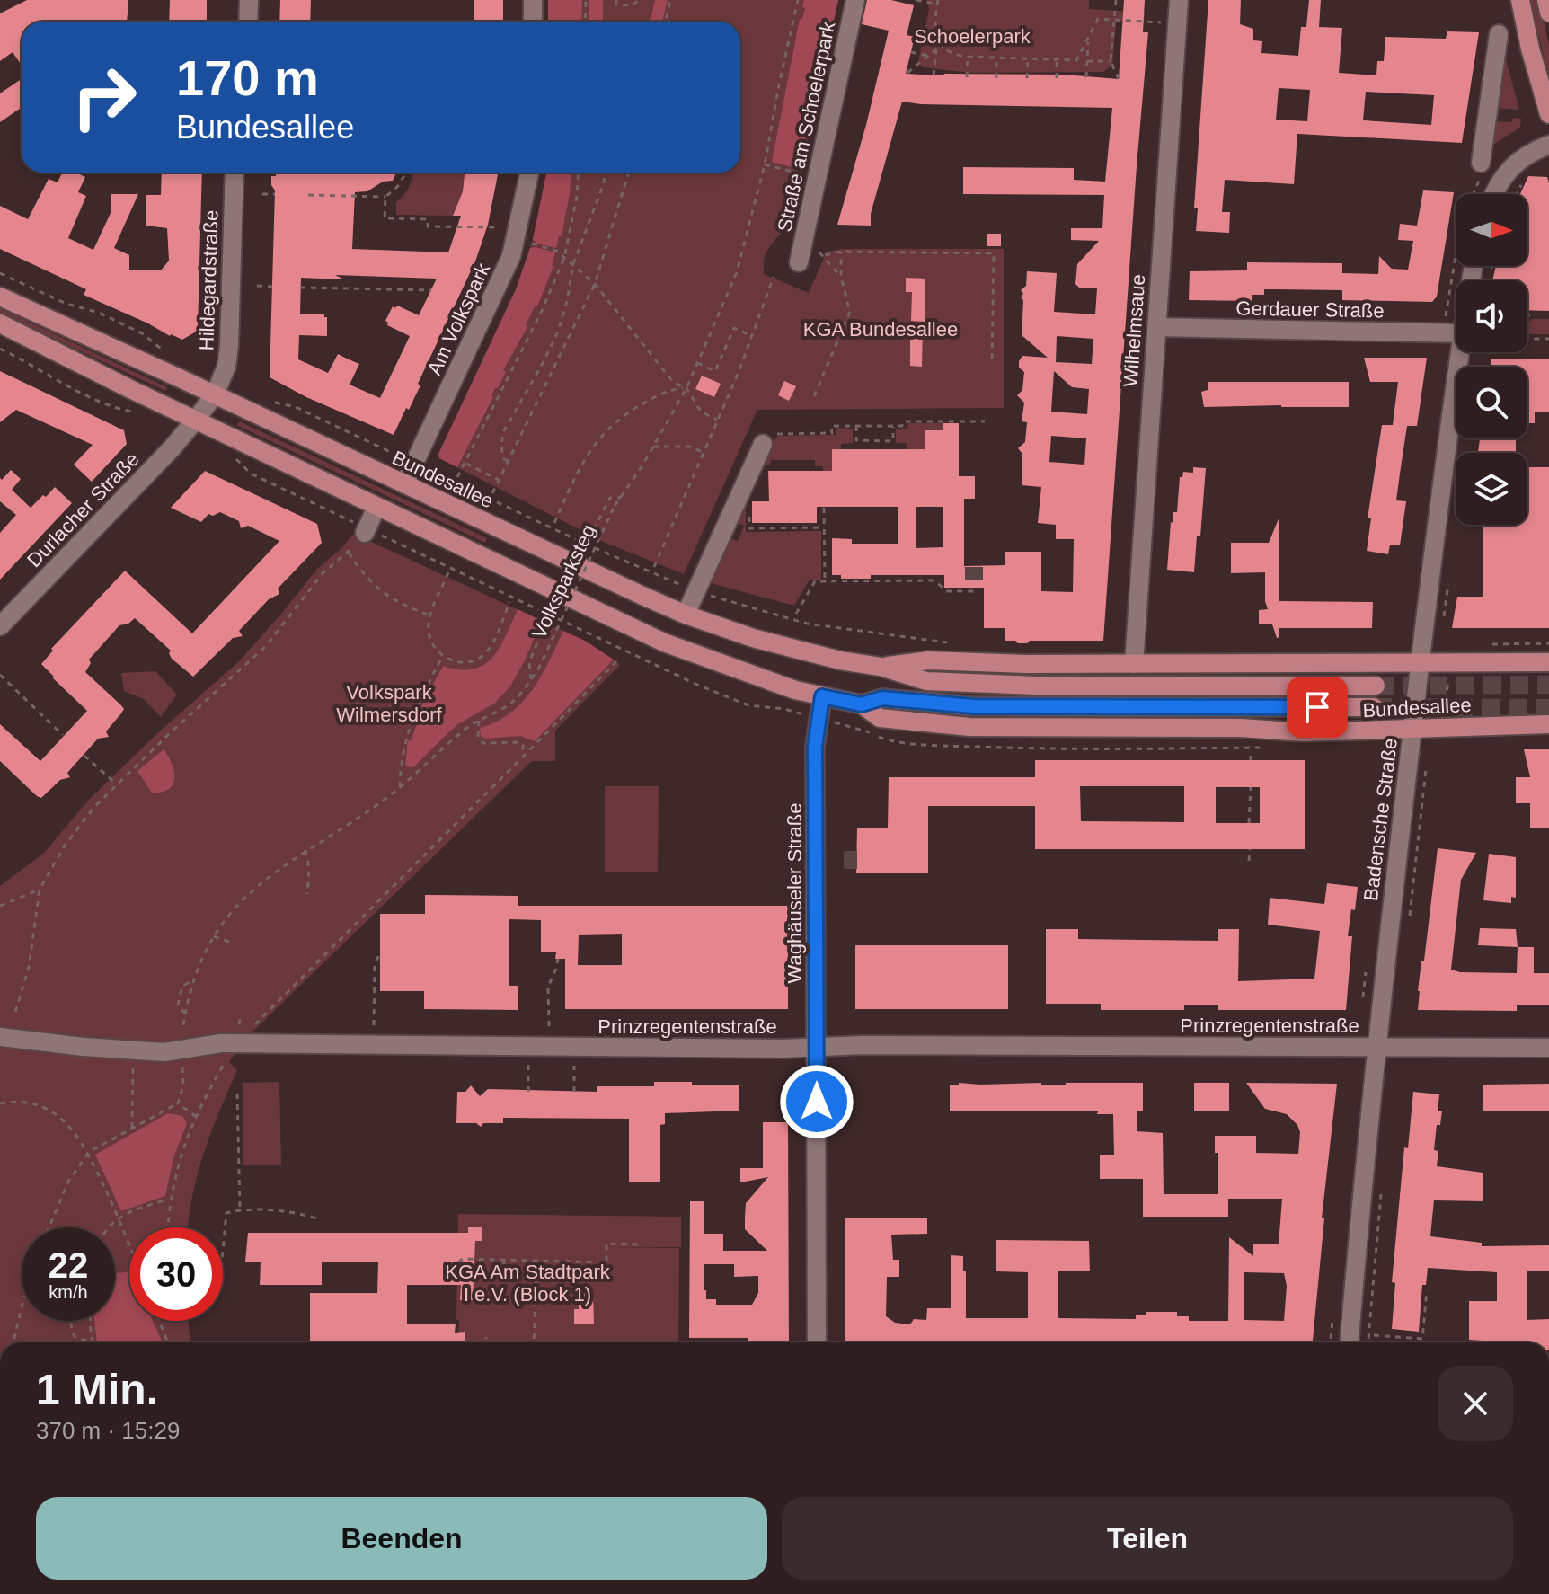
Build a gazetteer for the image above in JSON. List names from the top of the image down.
{
  "streets": {
    "main road": ["Bundesallee"],
    "street": [
      "Straße am Schoelerpark",
      "Hildegardstraße",
      "Gerdauer Straße",
      "Am Volkspark",
      "Wilhelmsaue",
      "Durlacher Straße",
      "Badensche Straße",
      "Waghäuseler Straße",
      "Prinzregentenstraße"
    ],
    "path": ["Volksparksteg"]
  },
  "crossings": [
    ["Hildegardstraße", "Bundesallee"],
    ["Hildegardstraße", "Durlacher Straße"],
    ["Gerdauer Straße", "Wilhelmsaue"],
    ["Am Volkspark", "Bundesallee"],
    ["Wilhelmsaue", "Bundesallee"],
    ["Bundesallee", "Durlacher Straße"],
    ["Bundesallee", "Badensche Straße"],
    ["Bundesallee", "Waghäuseler Straße"],
    ["Badensche Straße", "Prinzregentenstraße"],
    ["Waghäuseler Straße", "Prinzregentenstraße"]
  ],
  "parks": [
    "Schoelerpark",
    "KGA Bundesallee",
    "Volkspark Wilmersdorf",
    "KGA Am Stadtpark I e.V. (Block 1)"
  ],
  "north": "right",
  "page": {
    "turn": ["170 m", "Bundesallee"],
    "speed": "22 km/h",
    "limit": "30",
    "heading": ["1 Min.", "370 m · 15:29"],
    "buttons": ["Beenden", "Teilen"]
  }
}
